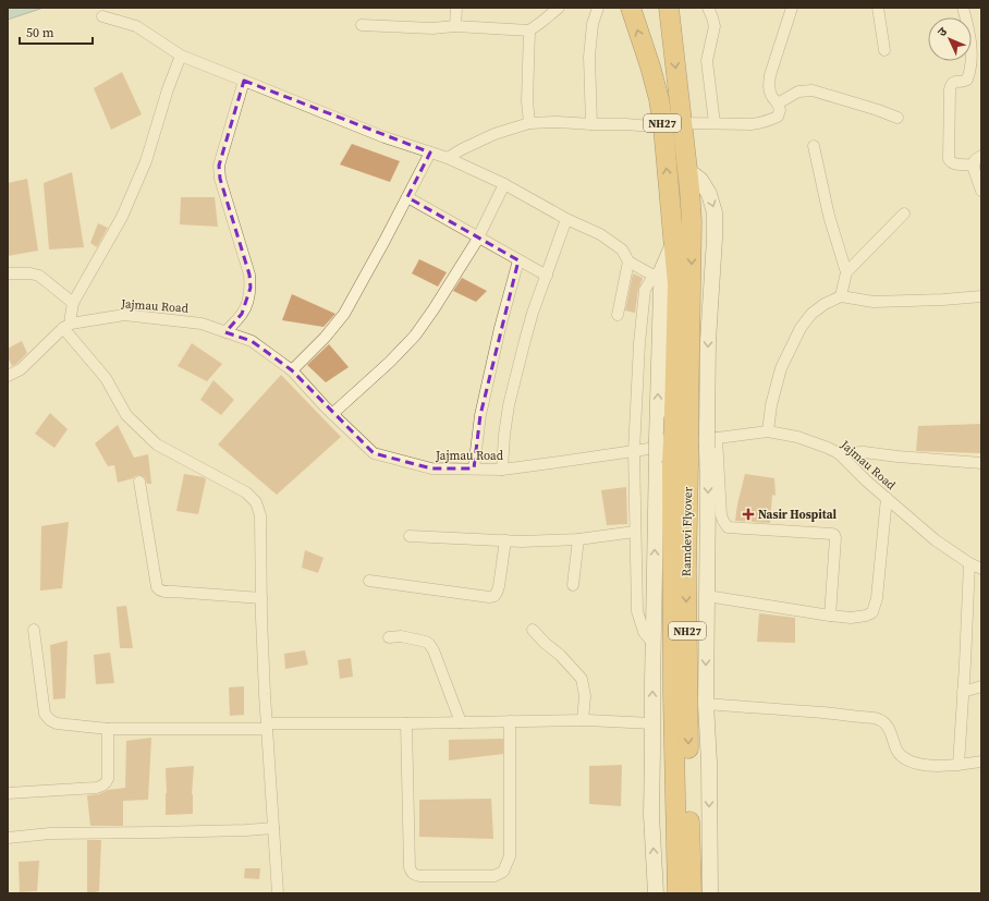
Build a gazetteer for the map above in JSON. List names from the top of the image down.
{
  "streets": {
    "highway": ["NH27", "Ramdevi Flyover"],
    "street": ["Jajmau Road"]
  },
  "crossings": [
    ["NH27", "Ramdevi Flyover"]
  ],
  "places": {
    "health": ["Nasir Hospital"]
  },
  "scale_bar": "50 m",
  "north": "top left"
}
